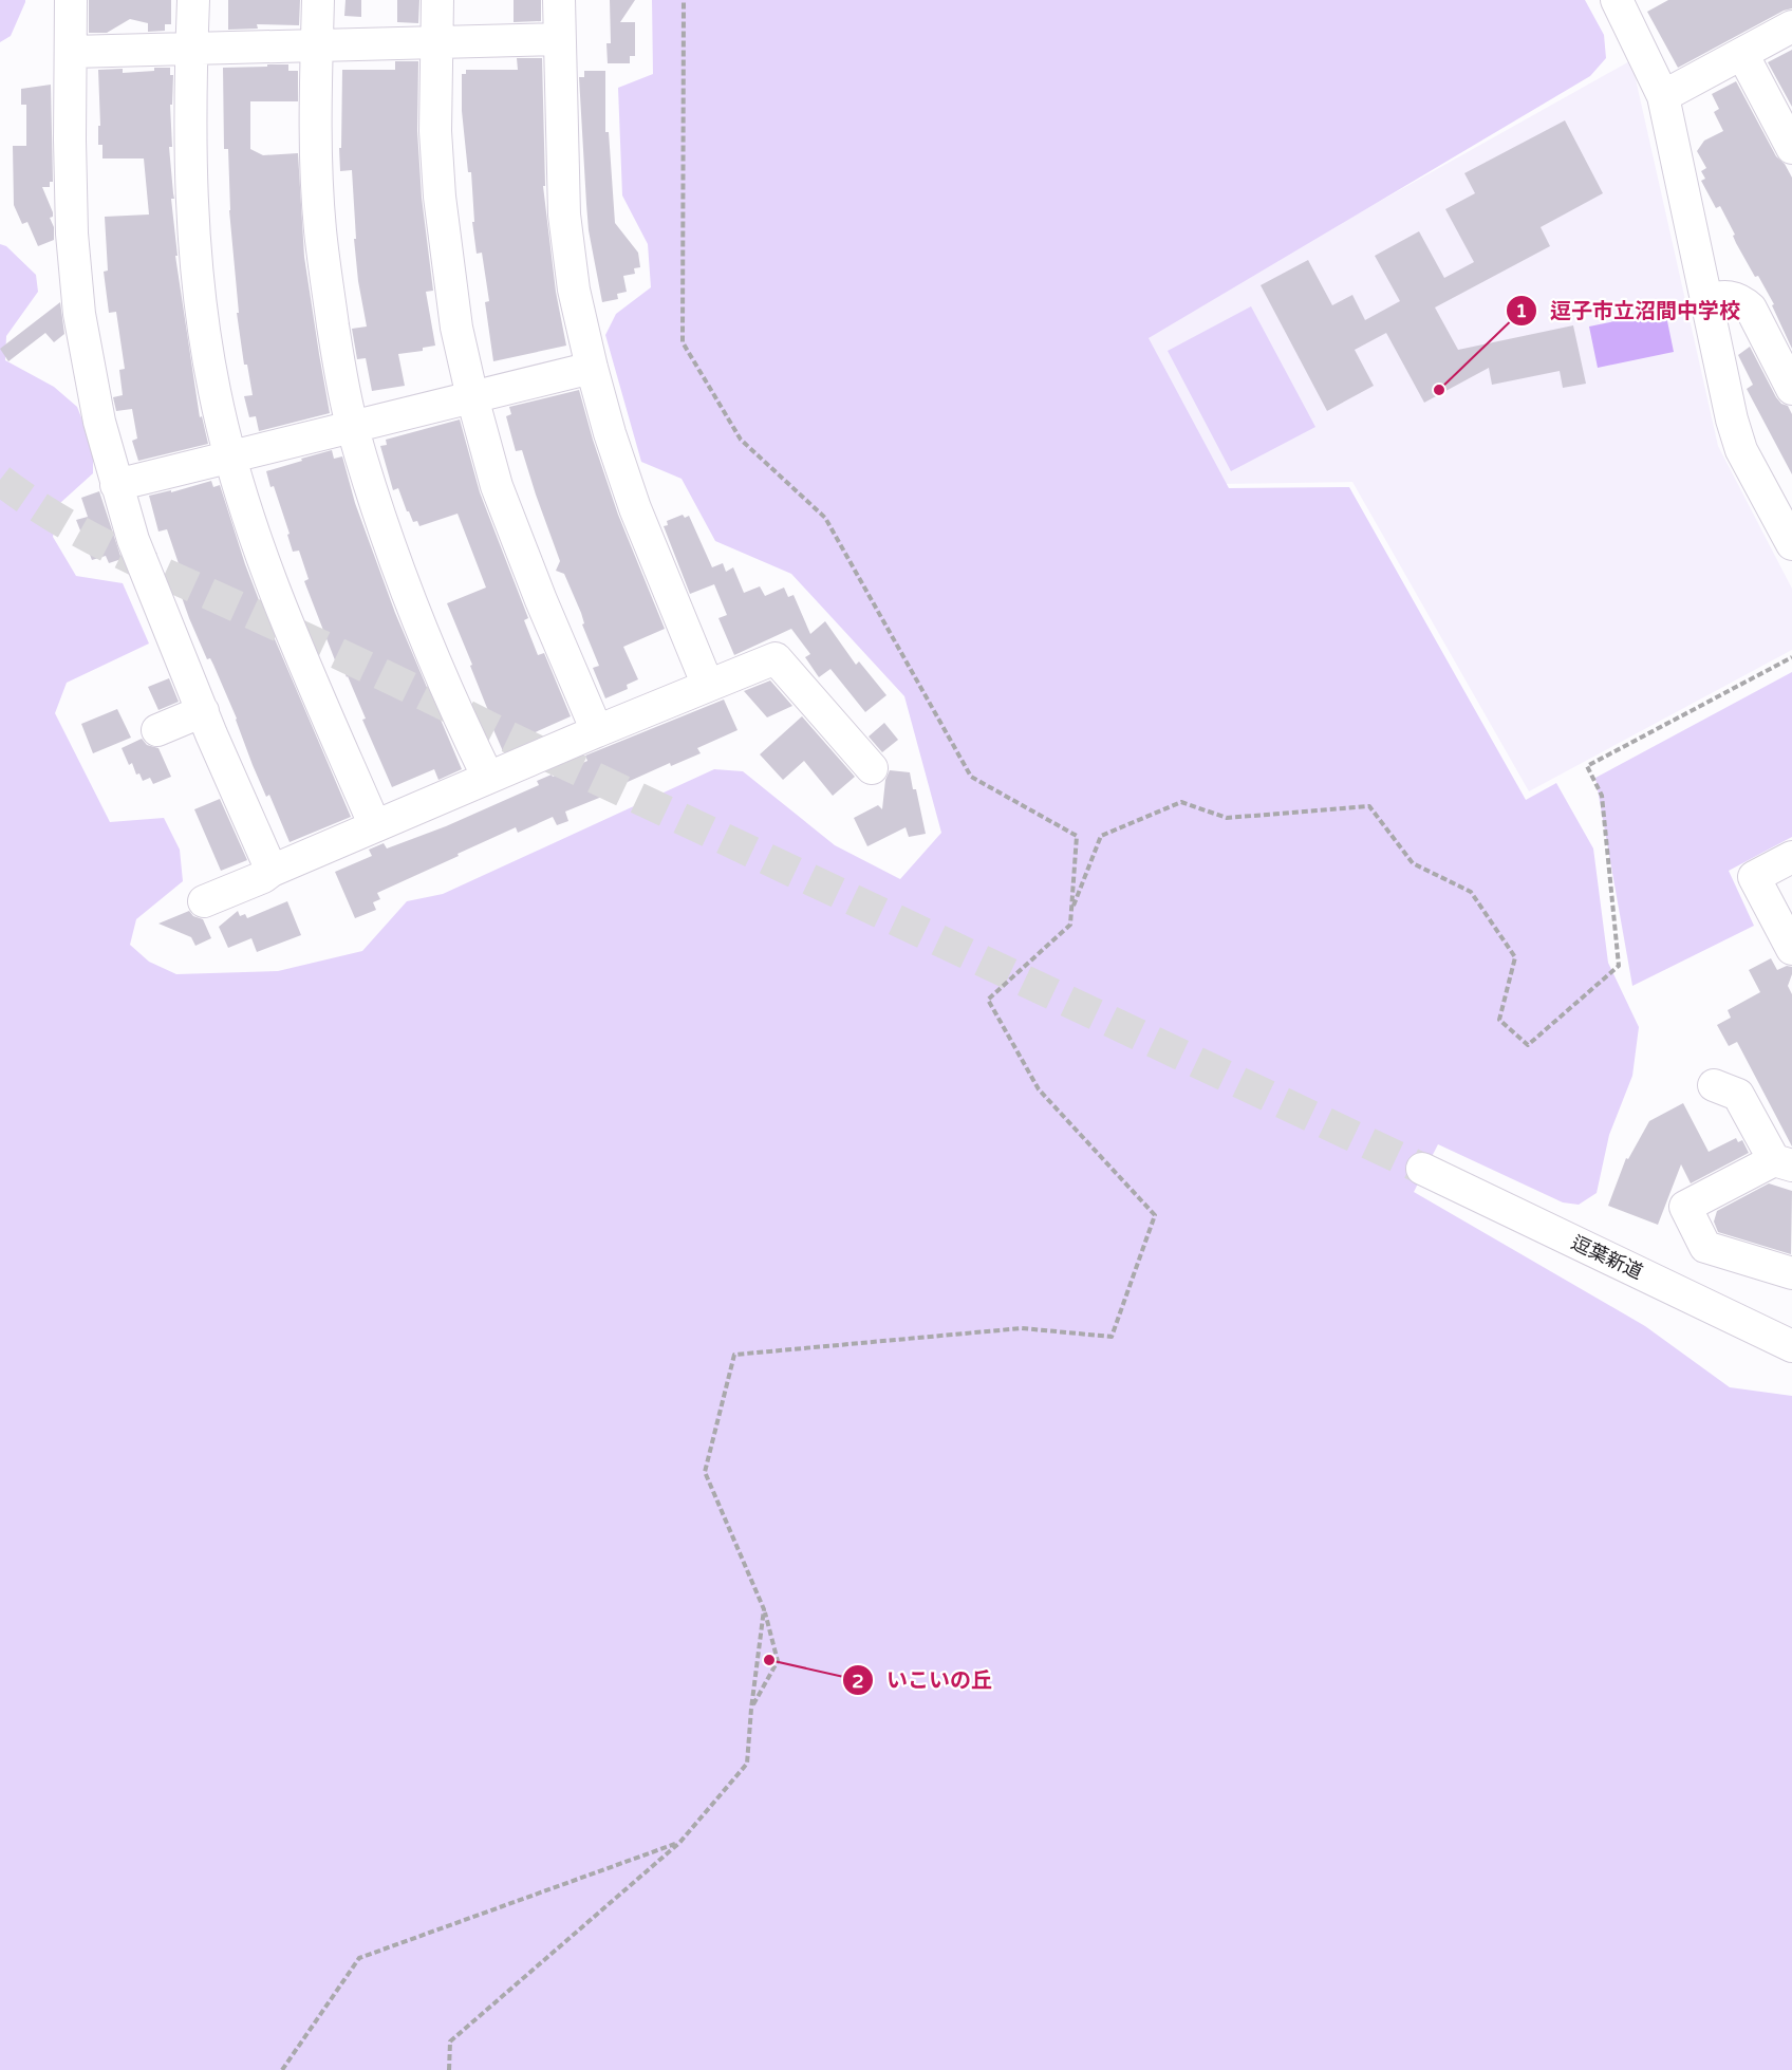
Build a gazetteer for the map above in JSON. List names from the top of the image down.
{
  "streets": {
    "street": ["逗葉新道"]
  },
  "places": ["逗子市立沼間中学校", "いこいの丘"]
}
